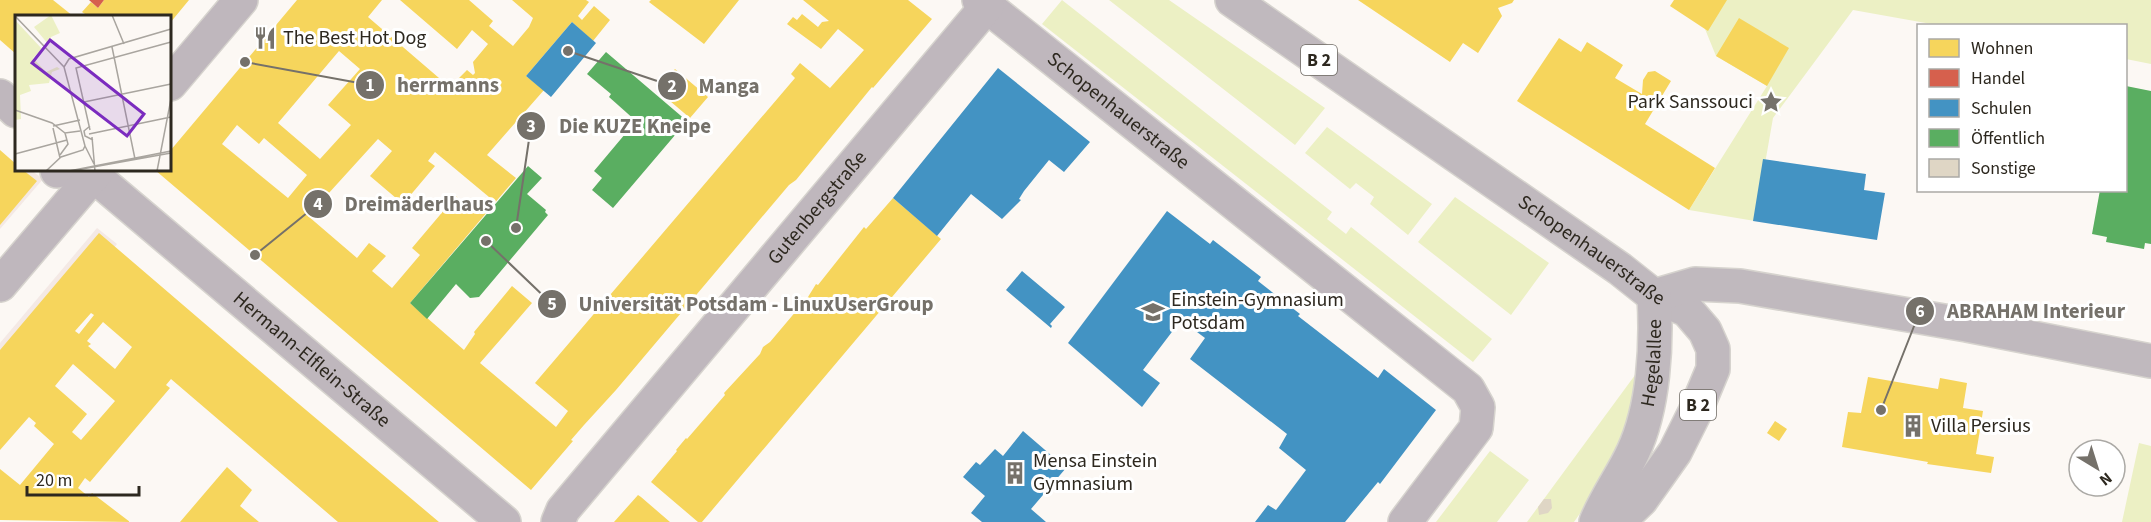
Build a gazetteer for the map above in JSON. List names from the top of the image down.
{
  "streets": {
    "main road": ["B 2", "Schopenhauerstraße", "Hegelallee"],
    "street": ["Gutenbergstraße", "Hermann-Elflein-Straße"]
  },
  "crossings": [
    ["Schopenhauerstraße", "Gutenbergstraße"],
    ["Schopenhauerstraße", "Hegelallee"]
  ],
  "places": {
    "restaurant": ["The Best Hot Dog"],
    "other": [
      "Manga",
      "herrmanns",
      "Die KUZE Kneipe",
      "Universität Potsdam - LinuxUserGroup",
      "Dreimäderlhaus",
      "ABRAHAM Interieur"
    ],
    "place": ["Park Sanssouci"],
    "school or university": ["Einstein-Gymnasium Potsdam"],
    "building": ["Villa Persius", "Mensa Einstein Gymnasium"]
  },
  "legend": [
    "Wohnen",
    "Handel",
    "Schulen",
    "Öffentlich",
    "Sonstige"
  ],
  "scale_bar": "20 m",
  "north": "bottom right"
}
